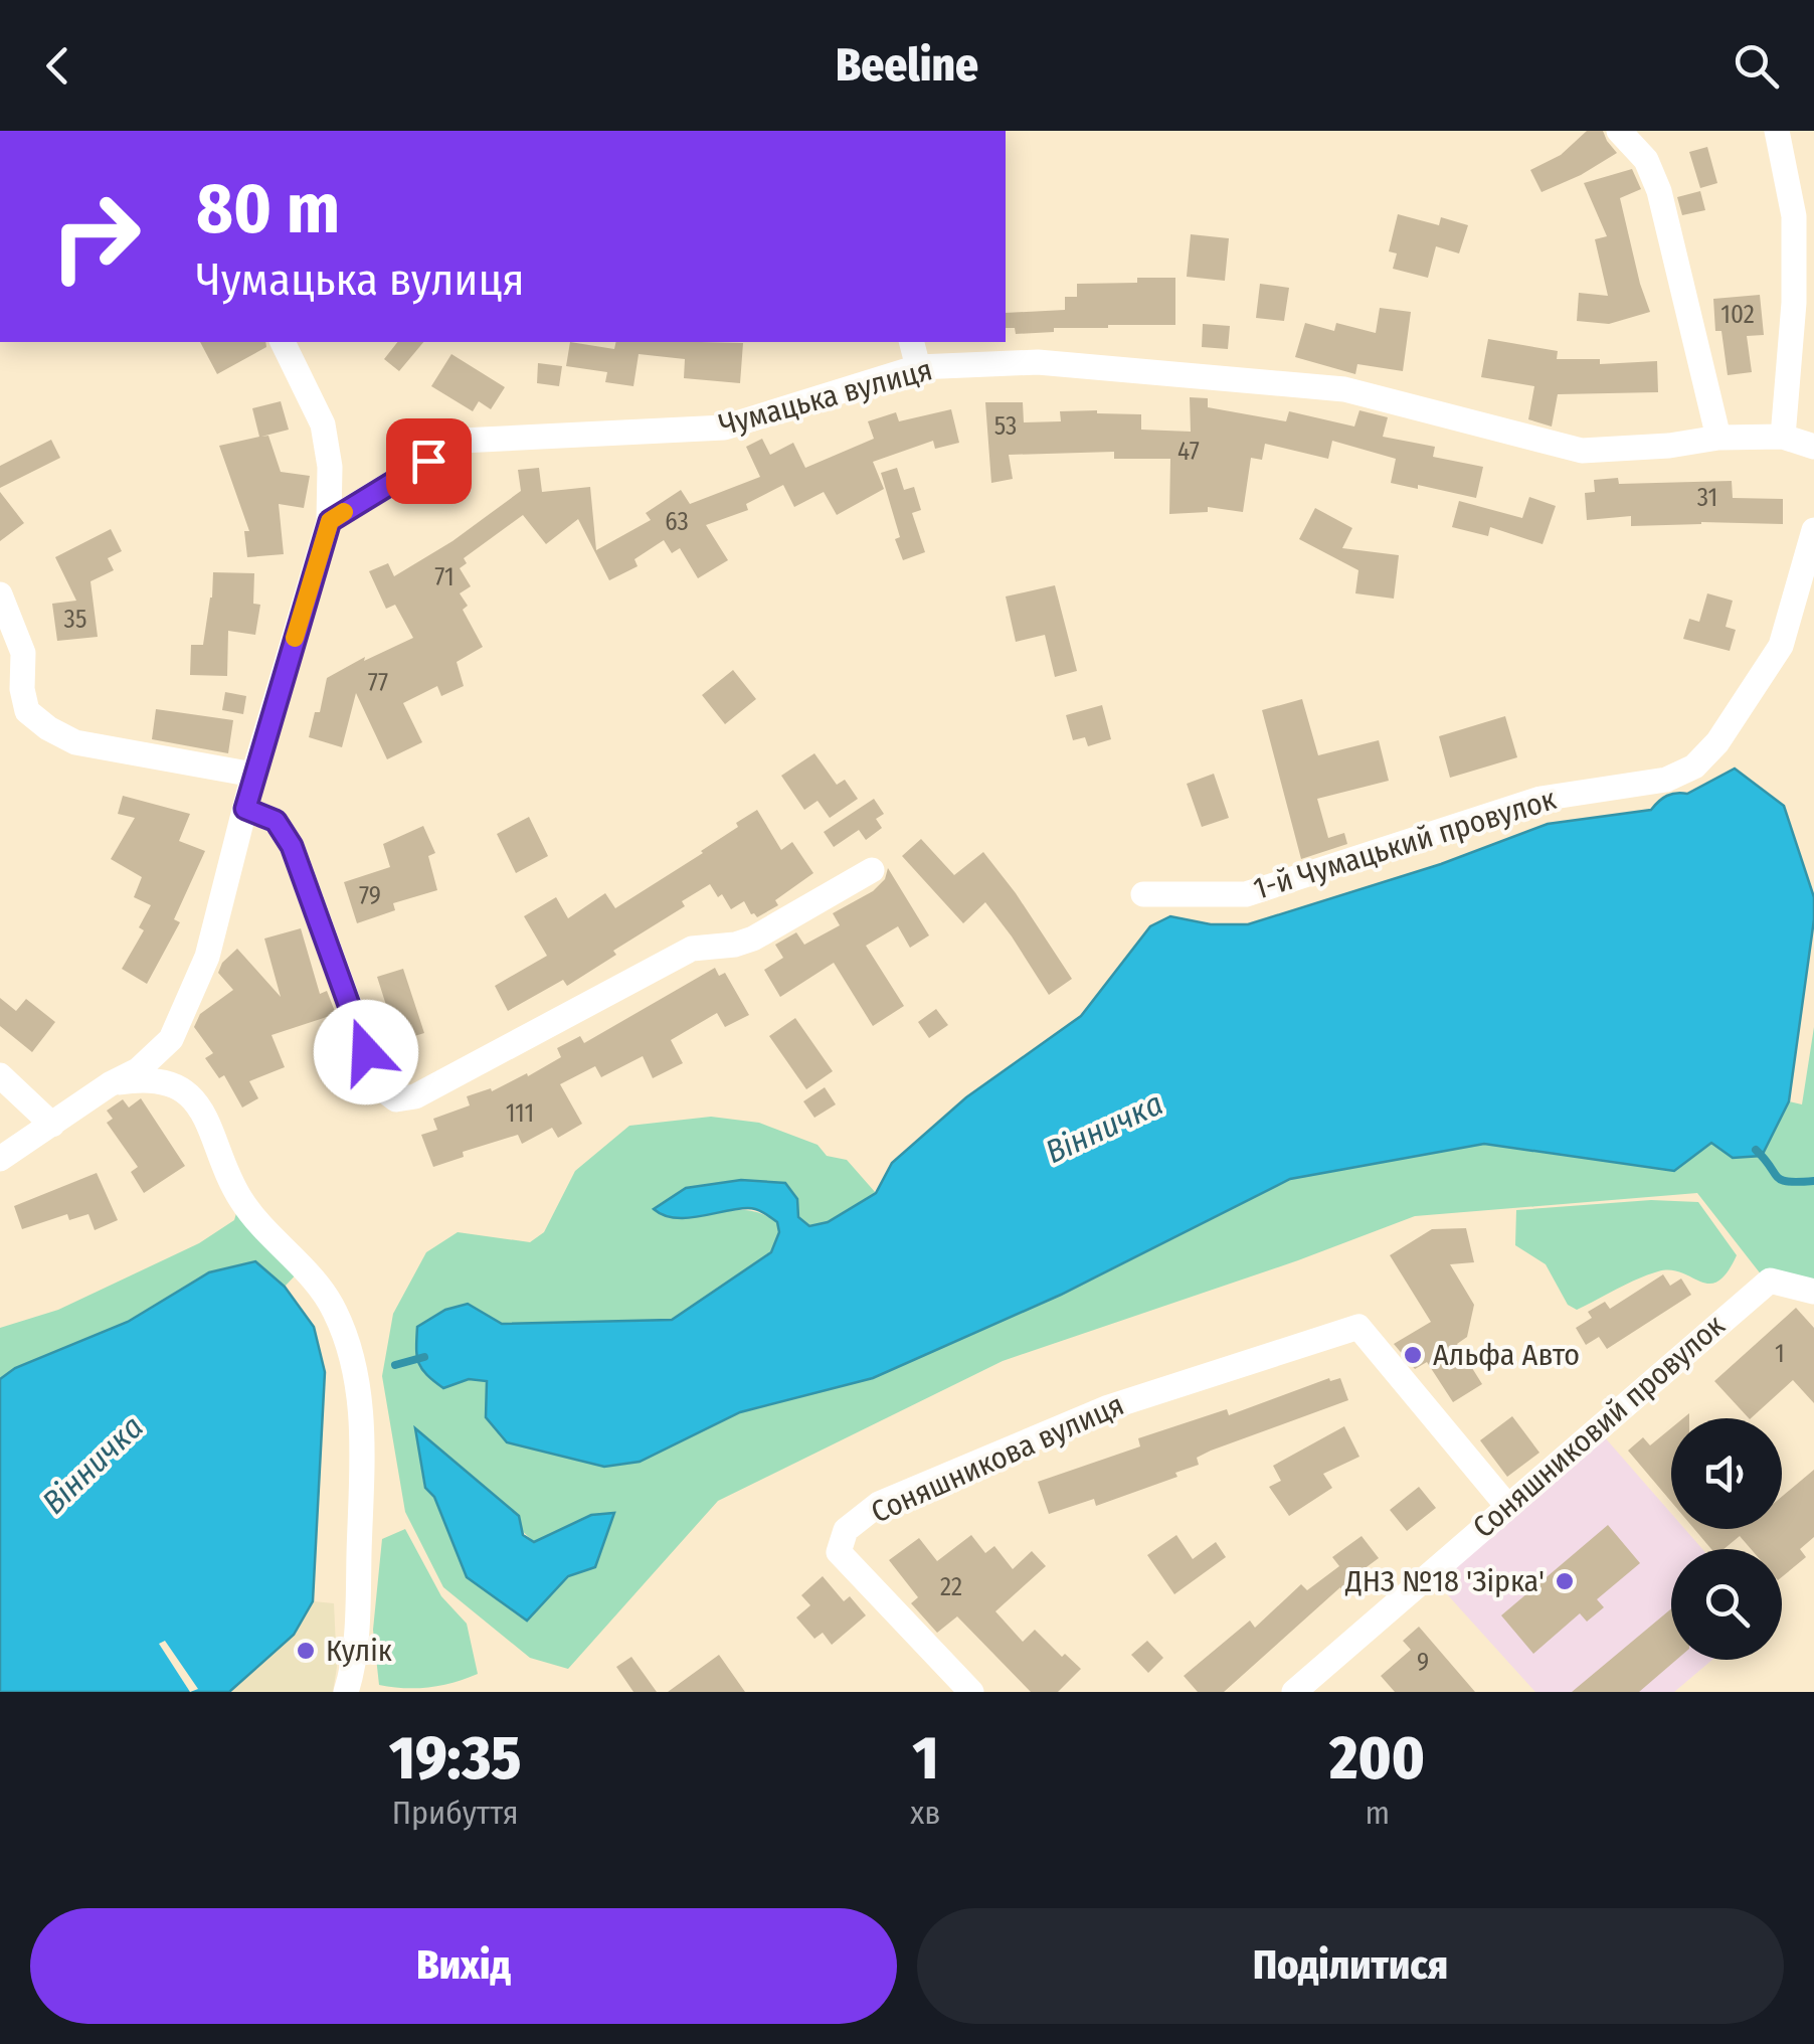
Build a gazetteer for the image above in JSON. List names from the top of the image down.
{
  "streets": {
    "street": [
      "Чумацька вулиця",
      "1-й Чумацький провулок",
      "Соняшниковий провулок",
      "Соняшникова вулиця"
    ]
  },
  "crossings": [
    ["Соняшниковий провулок", "Соняшникова вулиця"]
  ],
  "water": ["Вінничка"],
  "places": ["Альфа Авто", "ДНЗ №18 'Зірка'", "Кулік"],
  "house_numbers": [
    "102",
    "53",
    "47",
    "31",
    "63",
    "71",
    "35",
    "77",
    "79",
    "111",
    "1",
    "22",
    "9"
  ],
  "page": {
    "header": "Beeline",
    "turn": ["80 m", "Чумацька вулиця"],
    "eta": [
      "19:35",
      "Прибуття",
      "1",
      "хв",
      "200",
      "m"
    ],
    "buttons": ["Вихід", "Поділитися"]
  }
}
